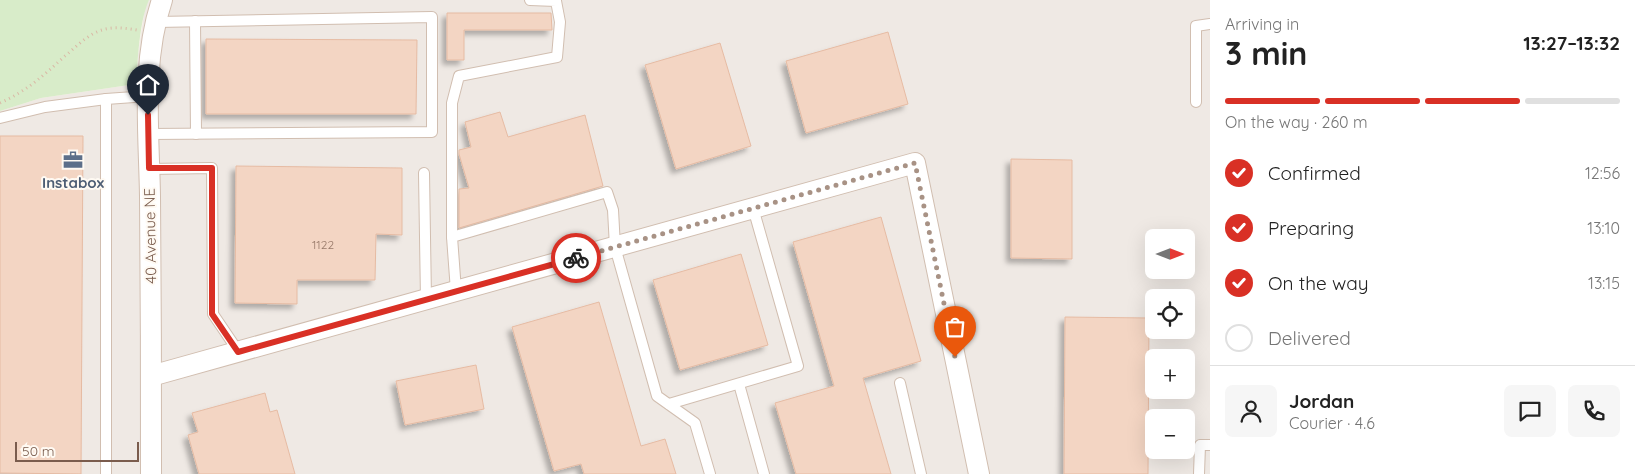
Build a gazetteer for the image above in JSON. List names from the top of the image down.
{
  "streets": {
    "street": ["40 Avenue NE"]
  },
  "places": {
    "office": ["Instabox"]
  },
  "house_numbers": ["1122"],
  "scale_bar": "50 m",
  "north": "right",
  "page": {
    "heading": ["3 min", "Arriving in", "13:27–13:32"],
    "panel": ["Jordan", "Courier · 4.6"],
    "bar": "On the way · 260 m",
    "list": [
      ["Confirmed", "12:56"],
      ["Preparing", "13:10"],
      ["On the way", "13:15"],
      "Delivered"
    ],
    "map_buttons": ["+", "−"],
    "scale": "50 m"
  }
}
